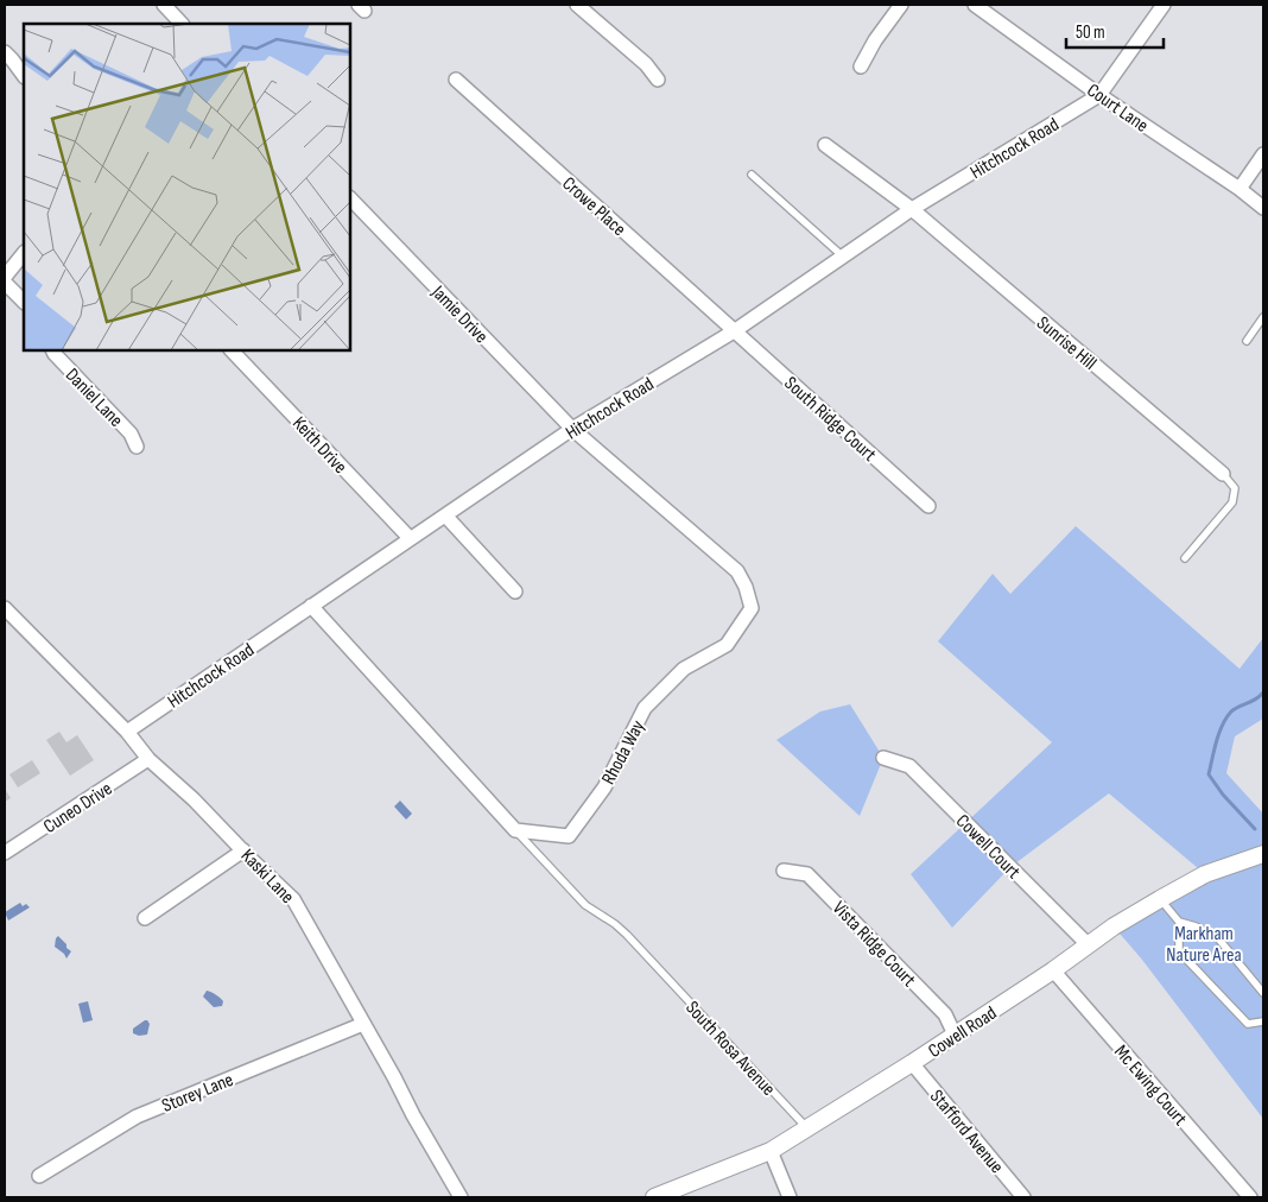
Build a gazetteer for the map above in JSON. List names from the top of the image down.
{
  "streets": {
    "street": [
      "Court Lane",
      "Hitchcock Road",
      "Crowe Place",
      "Jamie Drive",
      "Sunrise Hill",
      "Daniel Lane",
      "South Ridge Court",
      "Keith Drive",
      "Rhoda Way",
      "Cuneo Drive",
      "Cowell Court",
      "Kaski Lane",
      "Vista Ridge Court",
      "Cowell Road",
      "Mc Ewing Court",
      "Storey Lane",
      "Stafford Avenue"
    ],
    "lane": ["South Rosa Avenue"]
  },
  "crossings": [
    ["Court Lane", "Hitchcock Road"],
    ["Hitchcock Road", "Crowe Place"],
    ["Hitchcock Road", "Jamie Drive"],
    ["Hitchcock Road", "Sunrise Hill"],
    ["Hitchcock Road", "South Ridge Court"],
    ["Hitchcock Road", "Keith Drive"],
    ["Hitchcock Road", "Rhoda Way"],
    ["Hitchcock Road", "Kaski Lane"],
    ["Crowe Place", "South Ridge Court"],
    ["Jamie Drive", "Rhoda Way"],
    ["Rhoda Way", "South Rosa Avenue"],
    ["Cuneo Drive", "Kaski Lane"],
    ["Cowell Court", "Cowell Road"],
    ["Kaski Lane", "Storey Lane"],
    ["Vista Ridge Court", "Cowell Road"],
    ["Cowell Road", "South Rosa Avenue"],
    ["Cowell Road", "Mc Ewing Court"],
    ["Cowell Road", "Stafford Avenue"]
  ],
  "parks": ["Markham Nature Area"],
  "scale_bar": "50 m"
}
